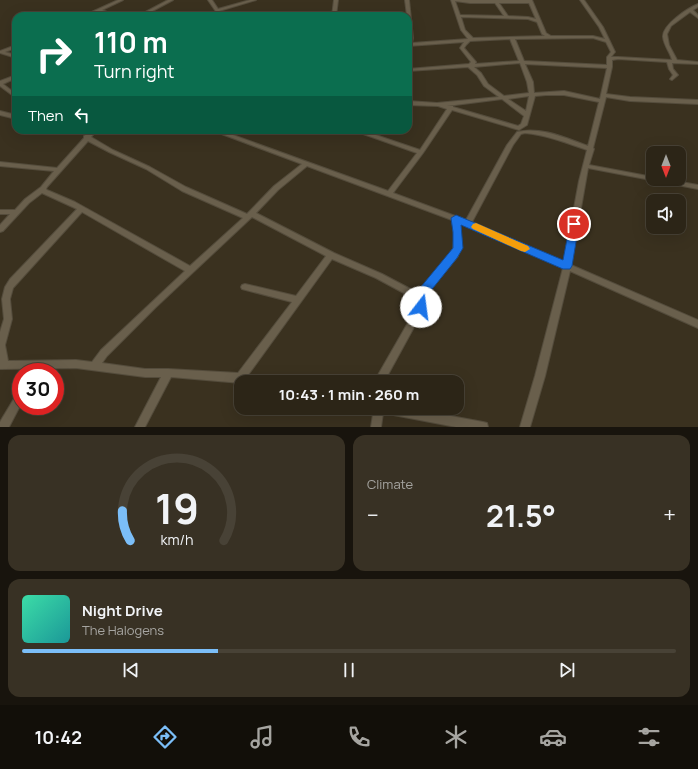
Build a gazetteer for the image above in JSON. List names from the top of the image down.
{
  "north": "bottom",
  "page": {
    "turn": ["110 m", "Turn right"],
    "then": "Then",
    "limit": "30",
    "trip": "10:43 · 1 min · 260 m",
    "tile": "Climate",
    "heat": ["−", "21.5°", "+"],
    "song": ["Night Drive", "The Halogens"],
    "tabs": "10:42",
    "gauge": ["19", "km/h"]
  }
}
